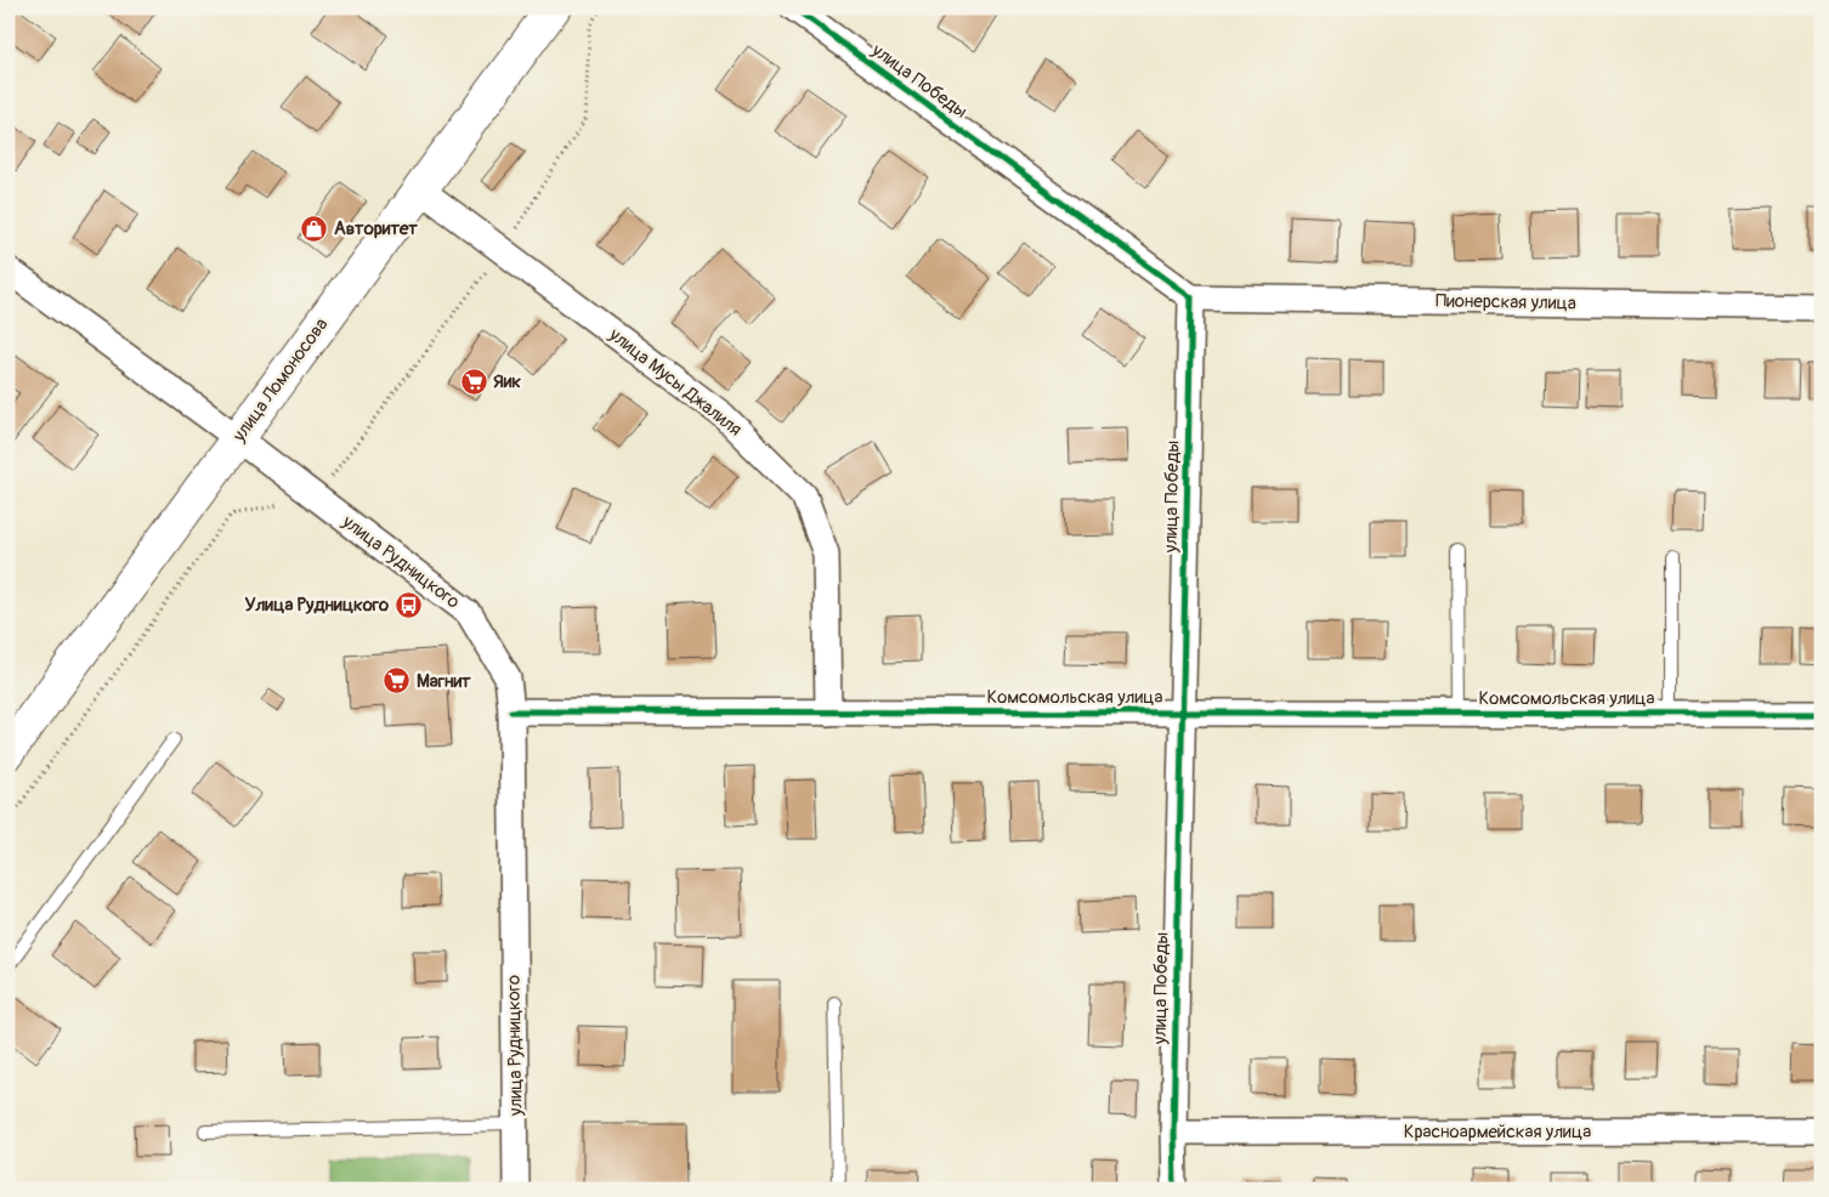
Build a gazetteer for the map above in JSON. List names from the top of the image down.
{
  "streets": {
    "main road": ["улица Ломоносова"],
    "street": [
      "улица Победы",
      "Пионерская улица",
      "улица Мусы Джалиля",
      "улица Рудницкого",
      "Комсомольская улица",
      "Красноармейская улица"
    ]
  },
  "crossings": [
    ["улица Победы", "Пионерская улица"],
    ["улица Победы", "Комсомольская улица"],
    ["улица Победы", "Красноармейская улица"],
    ["улица Ломоносова", "улица Мусы Джалиля"],
    ["улица Ломоносова", "улица Рудницкого"],
    ["улица Мусы Джалиля", "Комсомольская улица"],
    ["улица Рудницкого", "Комсомольская улица"]
  ],
  "places": {
    "shop": ["Авторитет"],
    "supermarket": ["Яик", "Магнит"],
    "bus stop": ["Улица Рудницкого"]
  }
}
